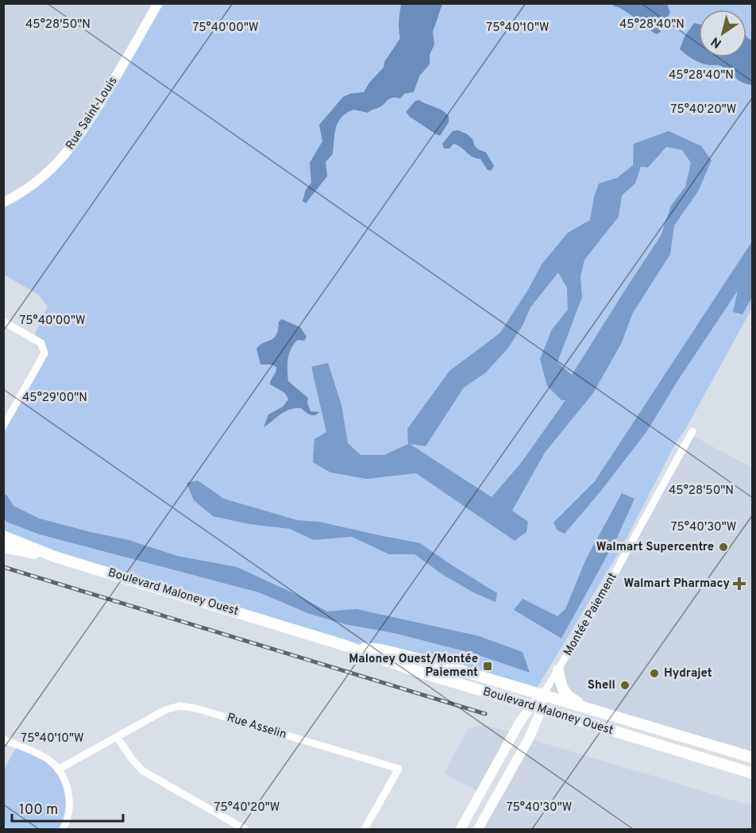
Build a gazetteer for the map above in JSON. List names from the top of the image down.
{
  "streets": {
    "main road": ["Rue Saint-Louis", "Boulevard Maloney Ouest", "Montée Paiement"],
    "street": ["Rue Asselin"]
  },
  "crossings": [
    ["Boulevard Maloney Ouest", "Montée Paiement"]
  ],
  "places": {
    "other": ["Walmart Supercentre", "Hydrajet", "Shell"],
    "health": ["Walmart Pharmacy"],
    "transit": ["Maloney Ouest/Montée Paiement"]
  },
  "scale_bar": "100 m",
  "north": "bottom left",
  "coordinates": [
    "45°28'50\"N",
    "45°28'40\"N",
    "75°40'00\"W",
    "75°40'10\"W",
    "75°40'20\"W",
    "45°29'00\"N",
    "75°40'30\"W"
  ]
}
